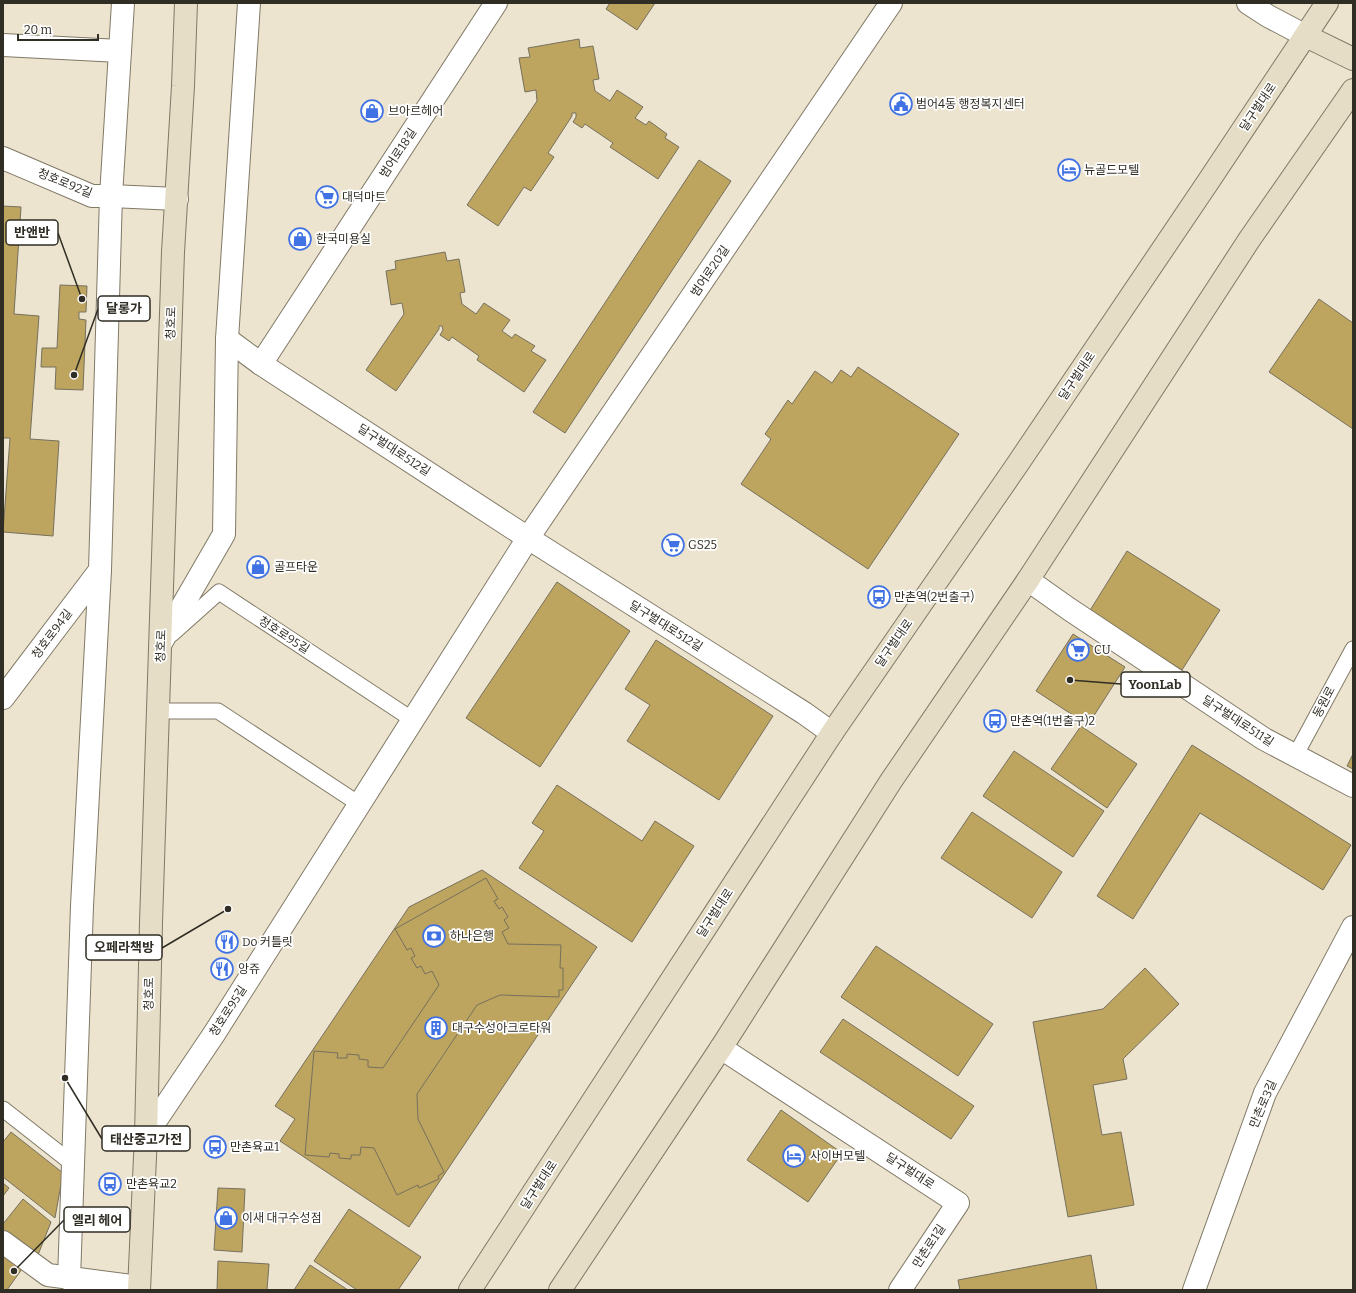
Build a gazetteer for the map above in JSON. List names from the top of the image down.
{
  "streets": {
    "main road": ["달구벌대로", "청호로"],
    "street": [
      "범어로18길",
      "청호로92길",
      "범어로20길",
      "달구벌대로512길",
      "청호로94길",
      "청호로95길",
      "달구벌대로511길",
      "만촌로3길",
      "만촌로1길"
    ],
    "lane": ["동원로"]
  },
  "crossings": [
    ["달구벌대로", "달구벌대로512길"],
    ["달구벌대로", "만촌로1길"],
    ["범어로18길", "달구벌대로512길"],
    ["청호로92길", "청호로"],
    ["범어로20길", "달구벌대로512길"],
    ["범어로20길", "청호로95길"],
    ["청호로", "청호로95길"],
    ["달구벌대로512길", "청호로95길"],
    ["동원로", "달구벌대로511길"]
  ],
  "places": {
    "public building": ["범어4동 행정복지센터"],
    "shop": [
      "브아르헤어",
      "한국미용실",
      "골프타운",
      "이새 대구수성점"
    ],
    "hotel": ["뉴골드모텔", "사이버모텔"],
    "supermarket": ["대덕마트", "GS25", "CU"],
    "other": [
      "반앤반",
      "달롱가",
      "YoonLab",
      "오페라책방",
      "태산중고가전",
      "엘리 헤어"
    ],
    "bus stop": [
      "만촌역(2번출구)",
      "만촌역(1번출구)2",
      "만촌육교1",
      "만촌육교2"
    ],
    "bank": ["하나은행"],
    "restaurant": ["Do 커틀릿", "앙쥬"],
    "building": ["대구수성아크로타워"]
  },
  "scale_bar": "20 m"
}
